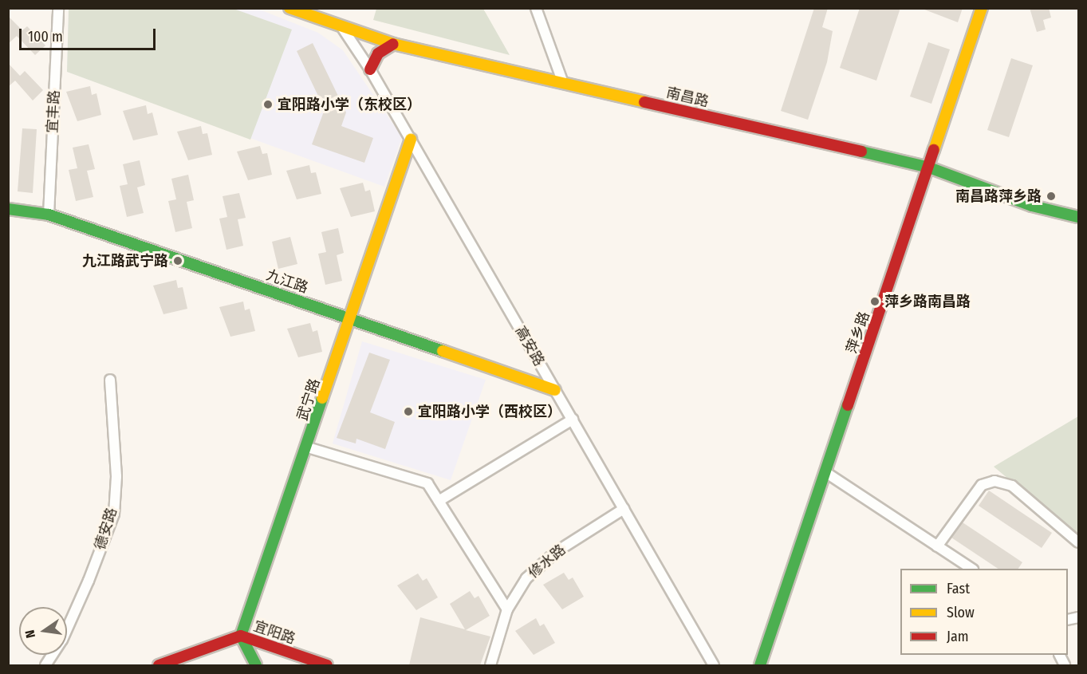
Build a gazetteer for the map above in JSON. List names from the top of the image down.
{
  "streets": {
    "main road": [
      "南昌路",
      "九江路",
      "萍乡路",
      "武宁路",
      "宜阳路"
    ],
    "street": [
      "宜丰路",
      "高安路",
      "德安路",
      "修水路"
    ]
  },
  "crossings": [
    ["南昌路", "萍乡路"],
    ["南昌路", "高安路"],
    ["宜丰路", "九江路"],
    ["九江路", "高安路"],
    ["九江路", "武宁路"],
    ["高安路", "武宁路"],
    ["高安路", "修水路"],
    ["武宁路", "宜阳路"]
  ],
  "places": [
    "宜阳路小学（东校区）",
    "南昌路萍乡路",
    "九江路武宁路",
    "萍乡路南昌路",
    "宜阳路小学（西校区）"
  ],
  "legend": ["Fast", "Slow", "Jam"],
  "scale_bar": "100 m",
  "north": "left"
}
